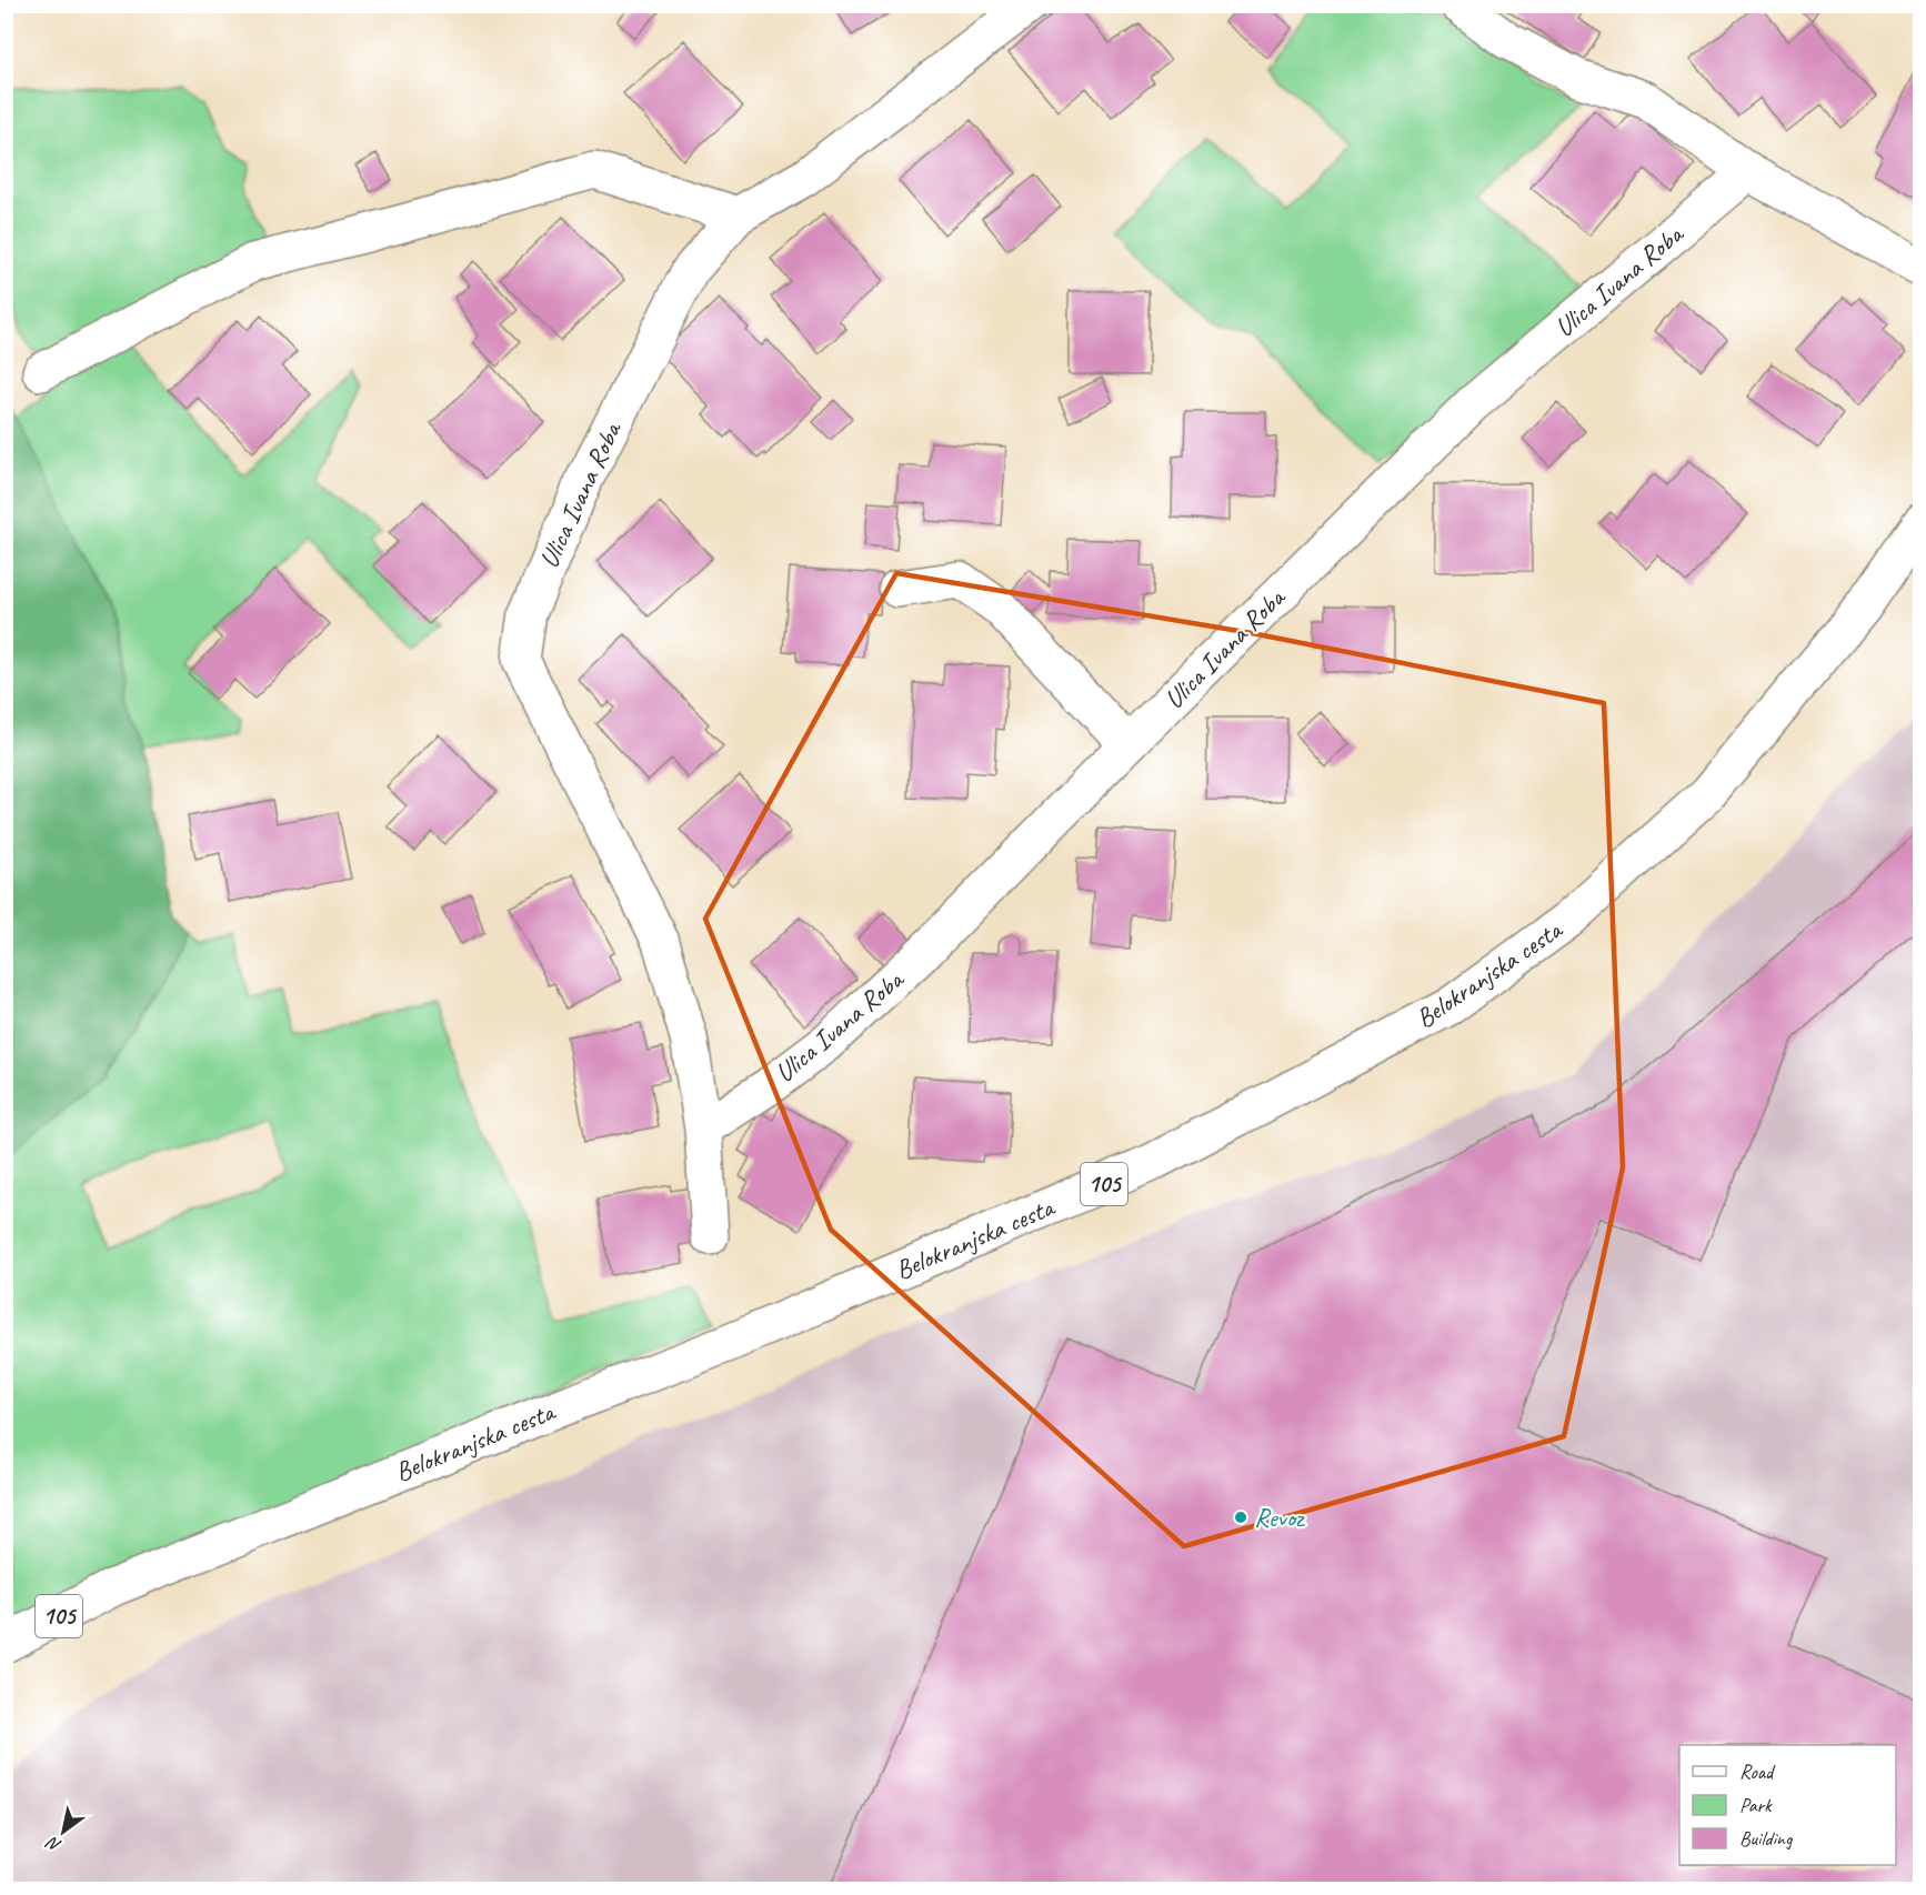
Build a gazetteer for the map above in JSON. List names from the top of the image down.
{
  "streets": {
    "street": ["Ulica Ivana Roba", "Belokranjska cesta", "105"]
  },
  "places": ["Revoz"],
  "legend": ["Road", "Park", "Building"],
  "north": "bottom left"
}
